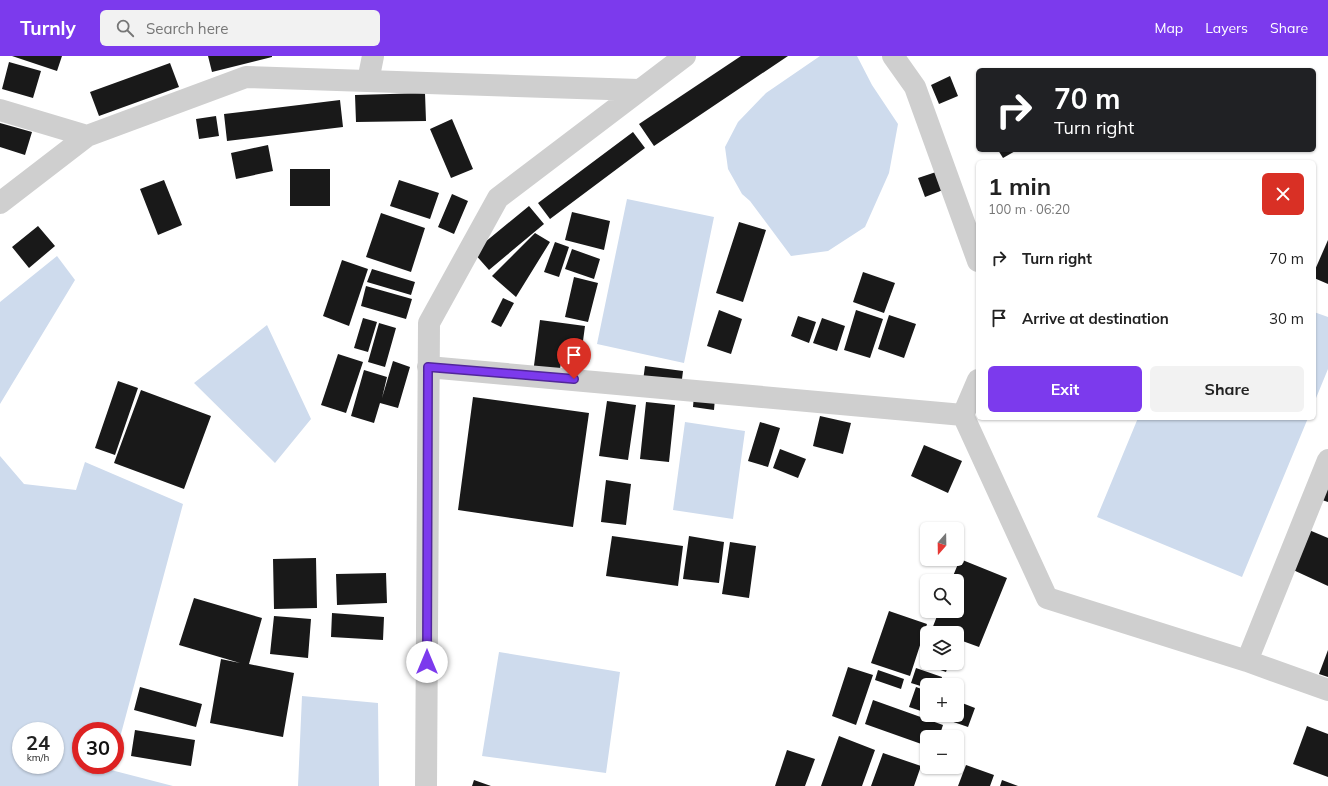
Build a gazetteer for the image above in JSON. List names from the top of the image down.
{
  "north": "bottom",
  "page": {
    "header": "Turnly",
    "search": "Search here",
    "nav": ["Map", "Layers", "Share"],
    "turn": ["70 m", "Turn right"],
    "heading": ["1 min", "100 m · 06:20"],
    "list": [
      {
        "name": "Turn right",
        "value": "70 m"
      },
      {
        "name": "Arrive at destination",
        "value": "30 m"
      }
    ],
    "buttons": ["Exit", "Share"],
    "map_buttons": ["+", "−"],
    "speed": "24 km/h",
    "limit": "30"
  }
}
